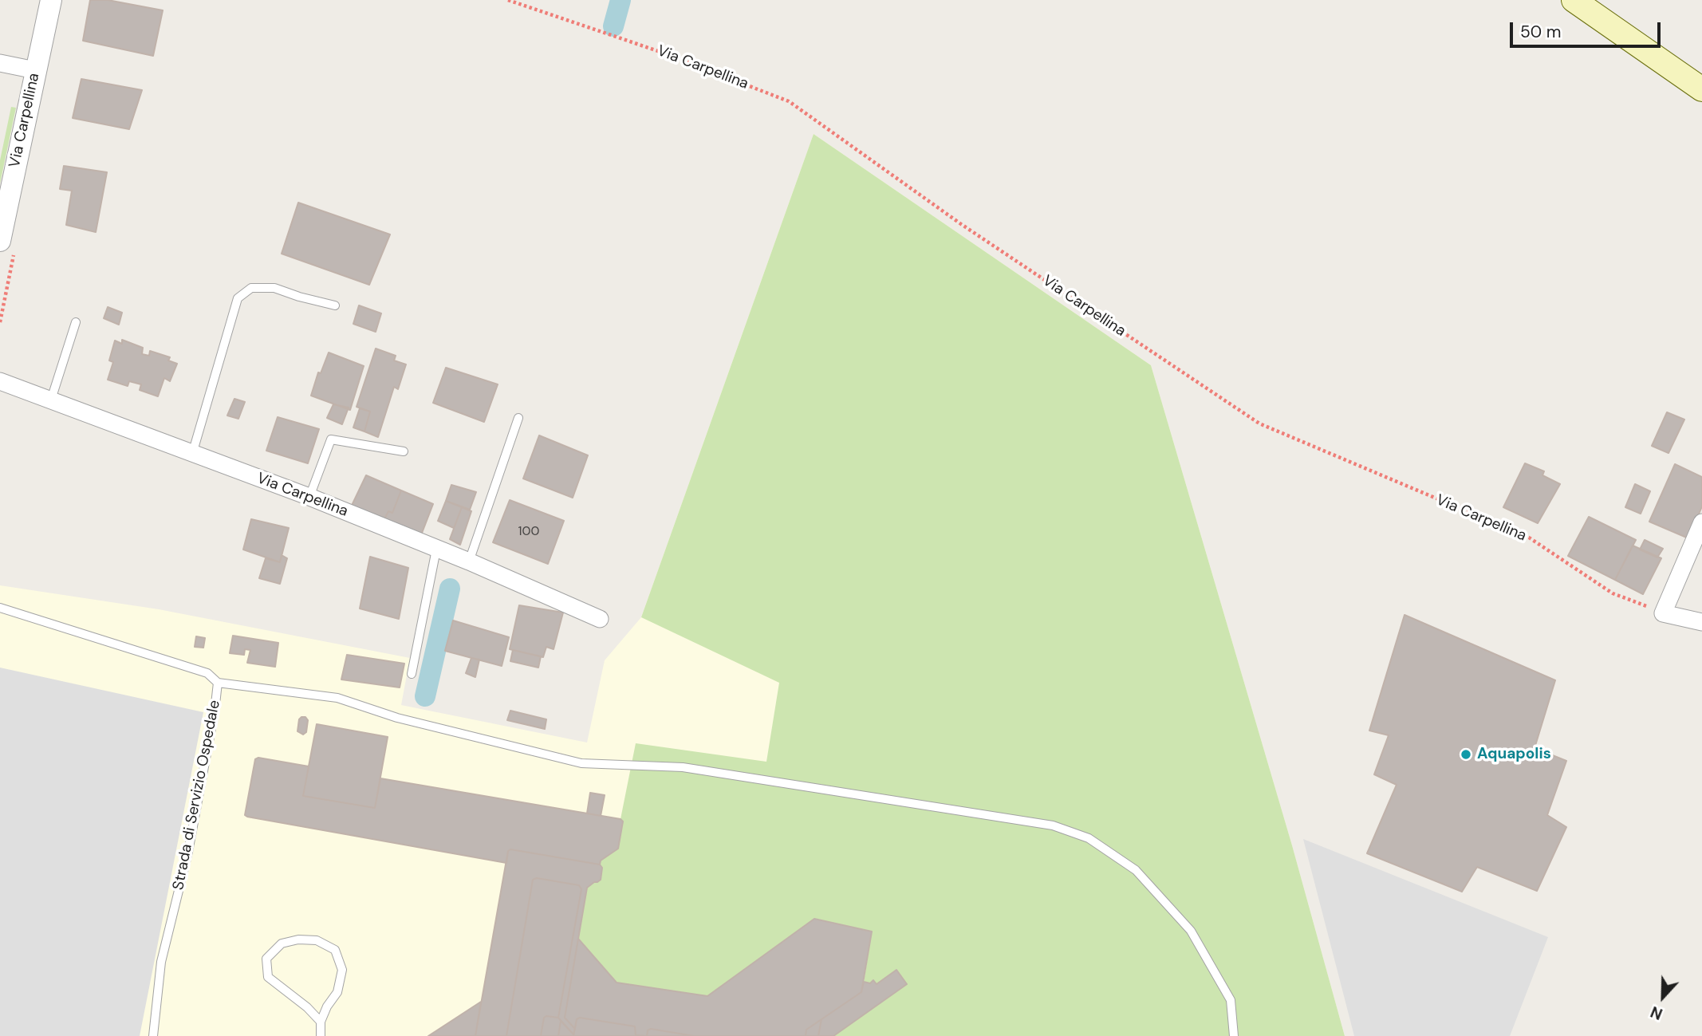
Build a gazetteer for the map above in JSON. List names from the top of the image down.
{
  "streets": {
    "street": ["Via Carpellina"],
    "lane": ["Strada di Servizio Ospedale"]
  },
  "places": ["Aquapolis"],
  "house_numbers": ["100"],
  "scale_bar": "50 m",
  "north": "bottom"
}
